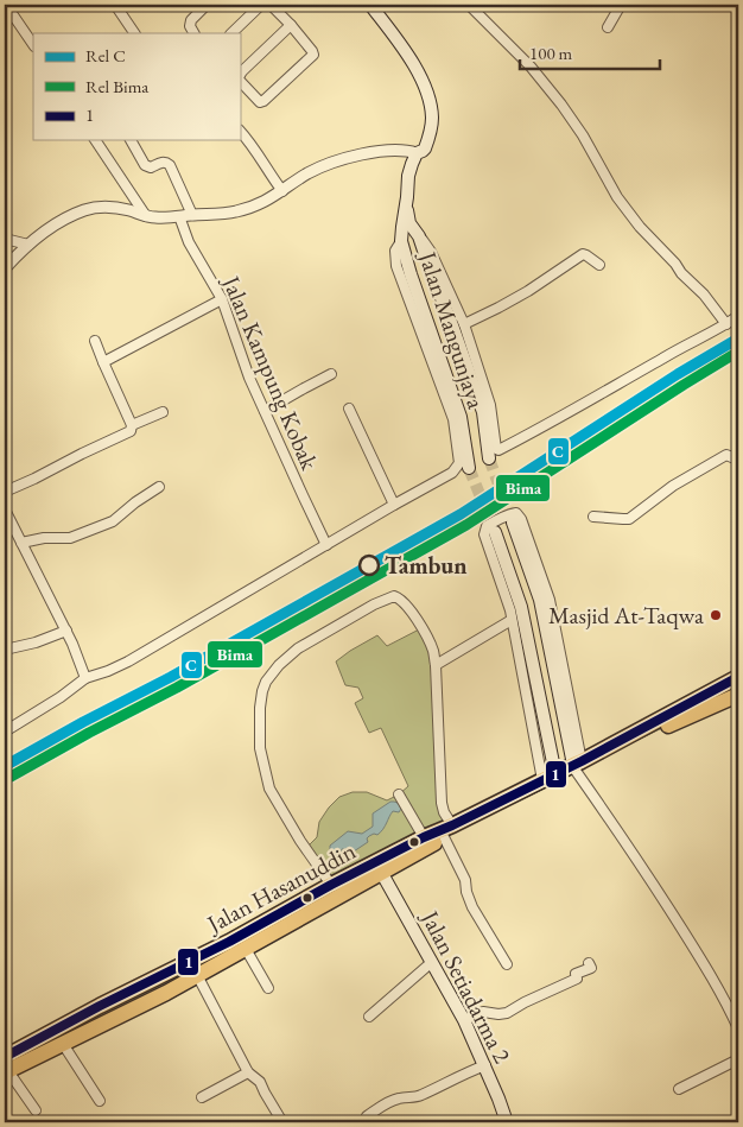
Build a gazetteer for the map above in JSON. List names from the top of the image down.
{
  "streets": {
    "highway": ["Jalan Hasanuddin"],
    "main road": ["Jalan Mangunjaya", "Jalan Setiadarma 2"],
    "street": ["Jalan Kampung Kobak"]
  },
  "crossings": [
    ["Jalan Hasanuddin", "Jalan Setiadarma 2"]
  ],
  "places": ["Tambun", "Masjid At-Taqwa"],
  "lines": ["rail line C", "rail line Bima", "transit line 1"],
  "legend": ["Rel C", "Rel Bima", "1"],
  "scale_bar": "100 m"
}
